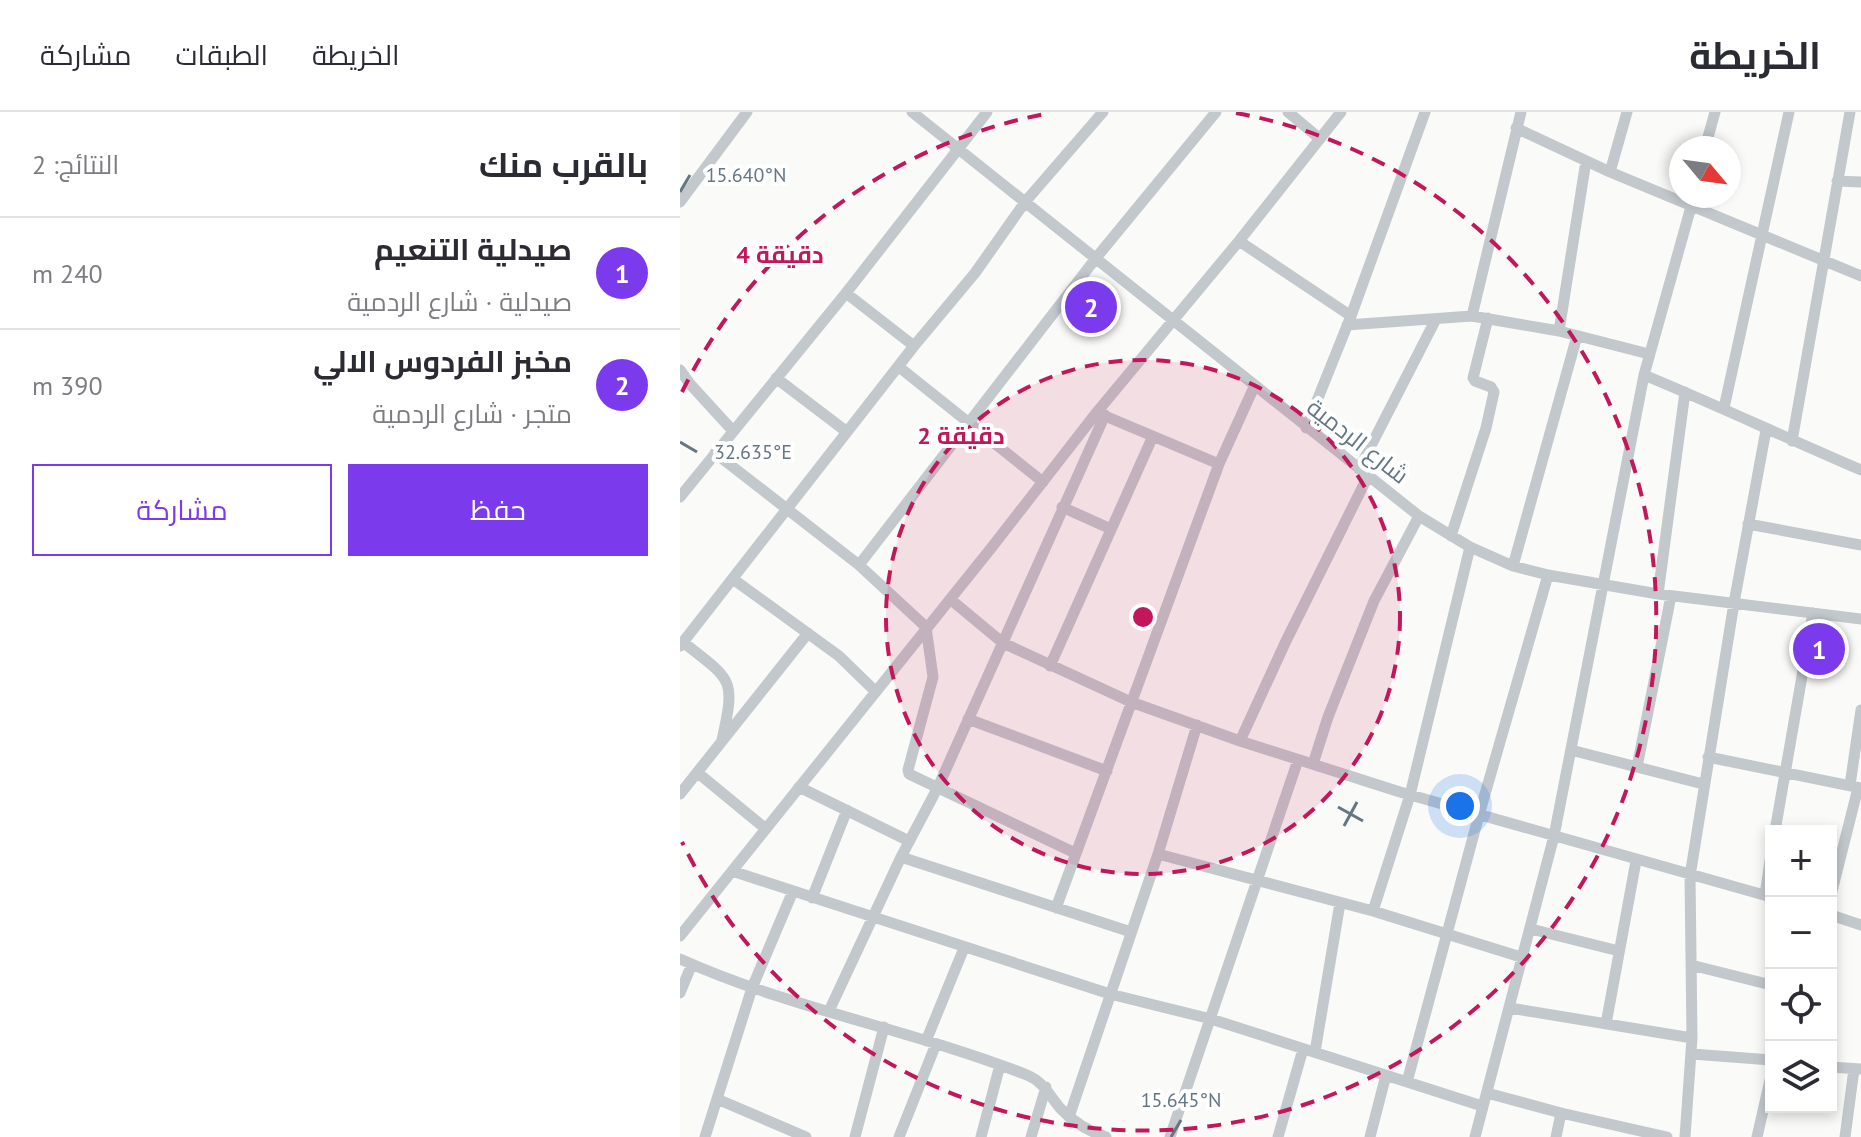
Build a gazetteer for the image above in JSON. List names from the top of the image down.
{
  "streets": {
    "street": ["شارع الردمية"]
  },
  "north": "bottom right",
  "page": {
    "header": "الخريطة",
    "nav": ["الخريطة", "الطبقات", "مشاركة"],
    "heading": ["بالقرب منك", "النتائج: 2"],
    "list": [
      {
        "mark": "1",
        "name": "صيدلية التنعيم",
        "note": "صيدلية · شارع الردمية",
        "value": "240 m"
      },
      {
        "mark": "2",
        "name": "مخبز الفردوس الالي",
        "note": "متجر · شارع الردمية",
        "value": "390 m"
      }
    ],
    "pins": ["2", "1"],
    "buttons": ["حفظ", "مشاركة"],
    "map_buttons": ["+", "−"]
  },
  "coordinates": ["15.640°N", "32.635°E", "15.645°N"],
  "rings": ["4 دقيقة", "2 دقيقة"]
}
